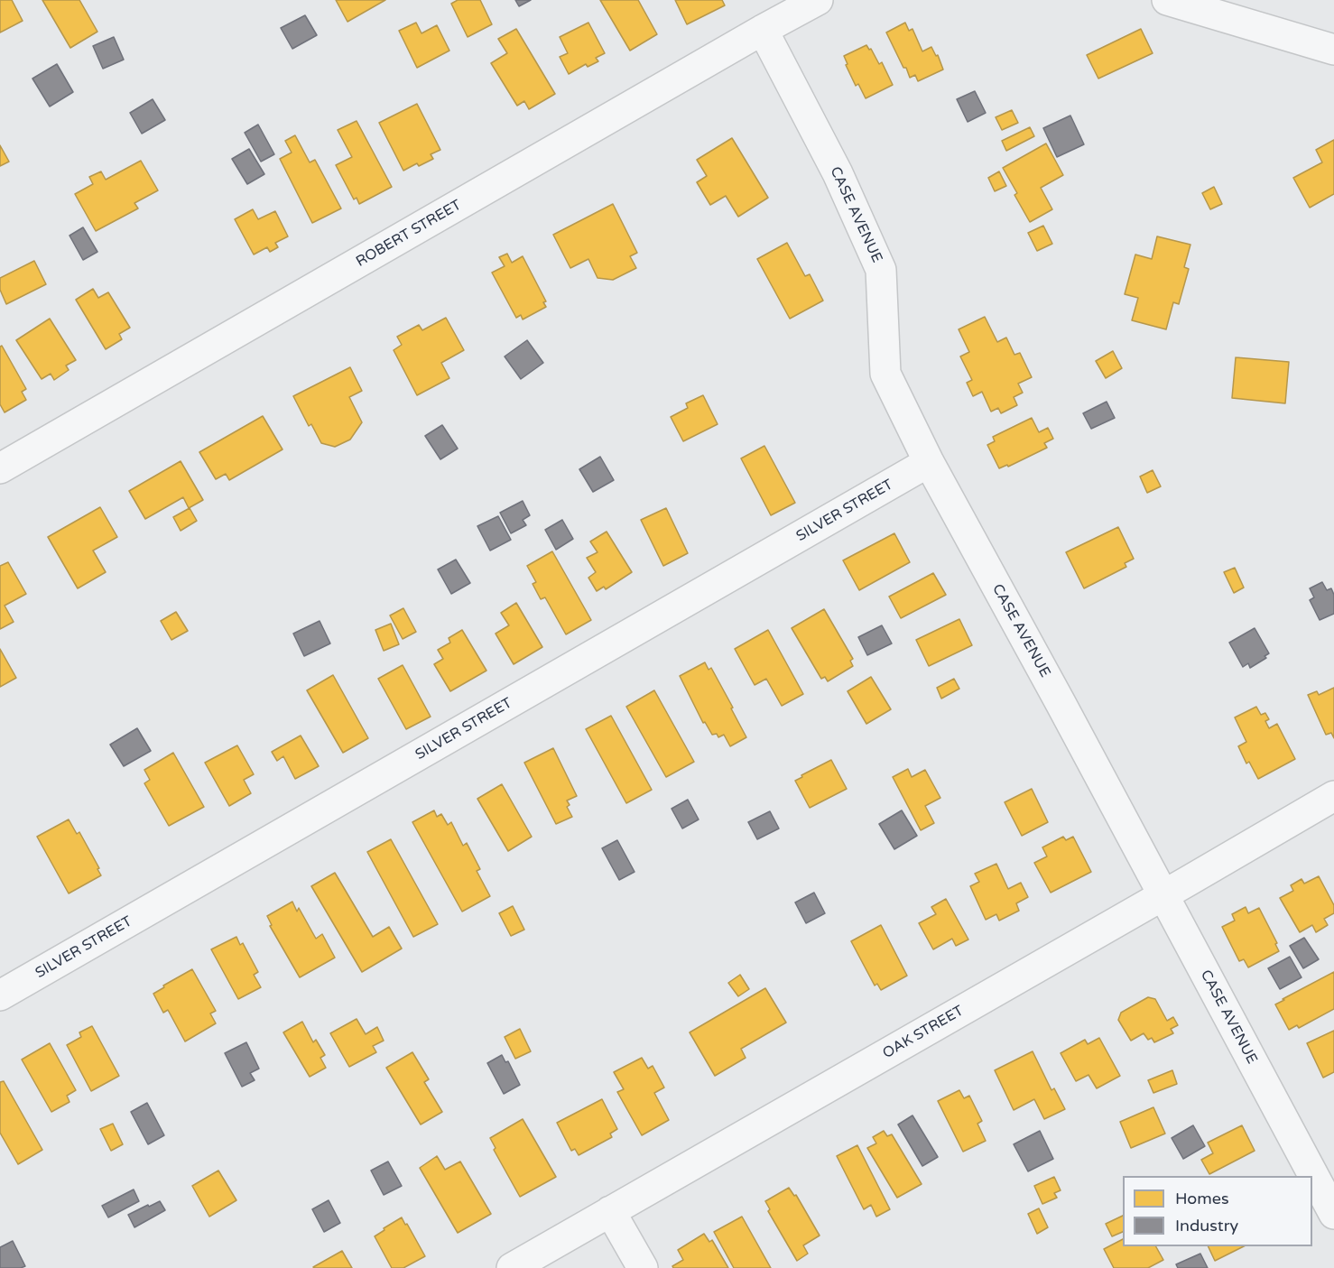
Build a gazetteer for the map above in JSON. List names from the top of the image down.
{
  "streets": {
    "street": [
      "CASE AVENUE",
      "ROBERT STREET",
      "SILVER STREET",
      "OAK STREET"
    ]
  },
  "crossings": [
    ["CASE AVENUE", "ROBERT STREET"],
    ["CASE AVENUE", "SILVER STREET"],
    ["CASE AVENUE", "OAK STREET"]
  ],
  "legend": ["Homes", "Industry"]
}
